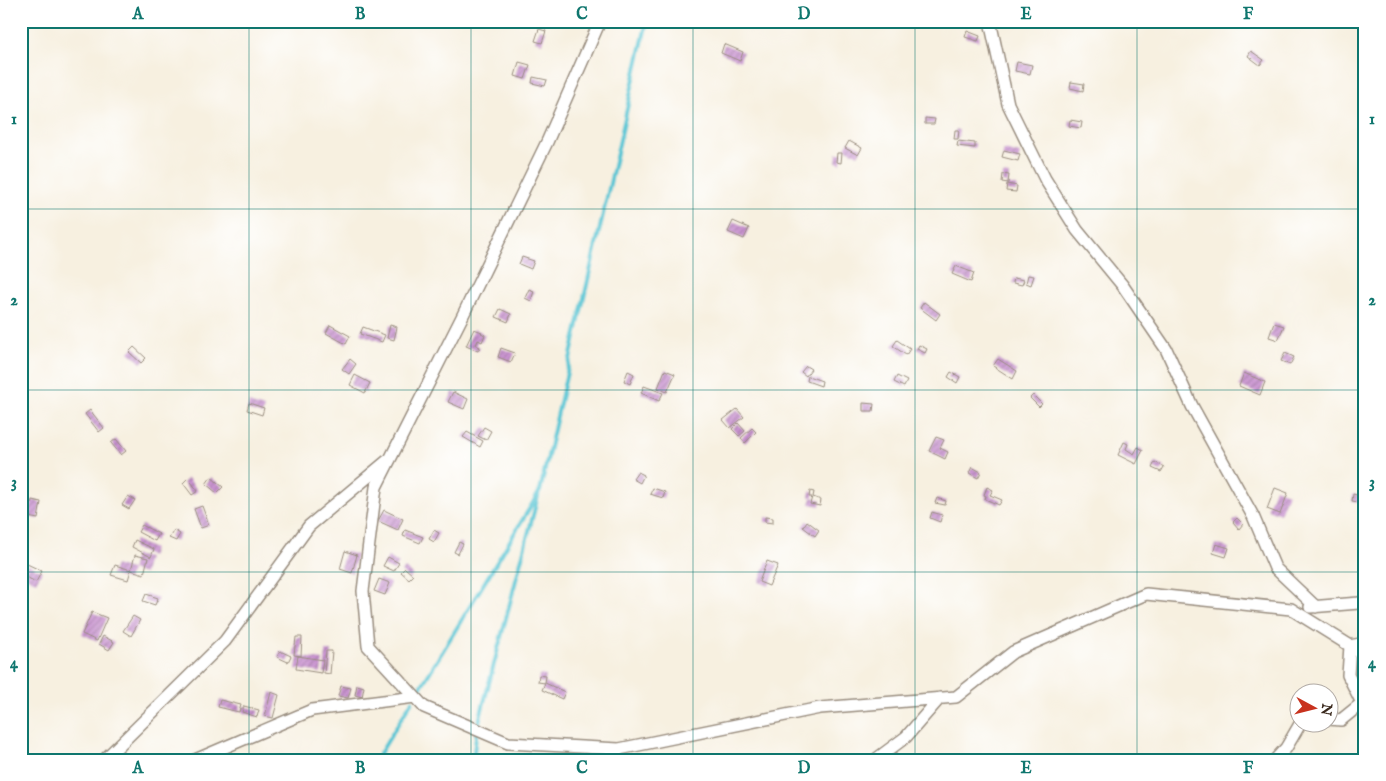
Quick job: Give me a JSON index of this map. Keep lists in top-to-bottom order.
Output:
{
  "north": "right",
  "grid": {
    "columns": [
      "A",
      "B",
      "C",
      "D",
      "E",
      "F"
    ],
    "rows": [
      "1",
      "2",
      "3",
      "4"
    ]
  }
}
